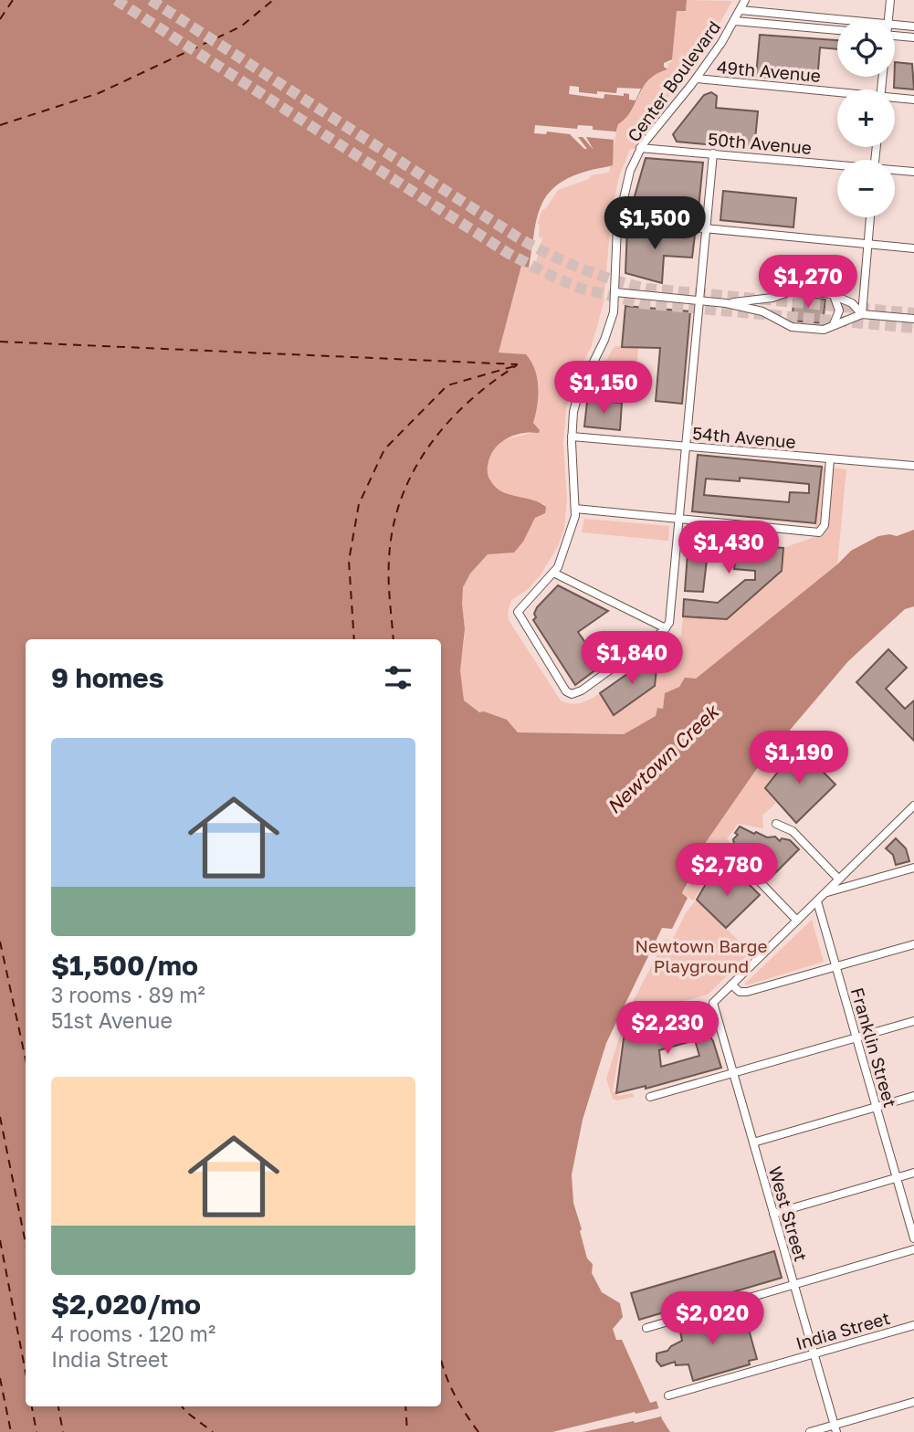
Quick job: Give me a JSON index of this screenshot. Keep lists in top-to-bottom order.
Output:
{
  "streets": {
    "street": [
      "49th Avenue",
      "Center Boulevard",
      "50th Avenue",
      "54th Avenue",
      "Franklin Street",
      "West Street",
      "India Street"
    ]
  },
  "crossings": [
    ["49th Avenue", "Center Boulevard"],
    ["Center Boulevard", "50th Avenue"],
    ["Center Boulevard", "54th Avenue"],
    ["West Street", "India Street"]
  ],
  "water": ["Newtown Creek"],
  "parks": ["Newtown Barge Playground"],
  "page": {
    "map_buttons": ["+", "−"],
    "price": [
      "$1,500",
      "$1,270",
      "$1,150",
      "$1,430",
      "$1,840",
      "$1,190",
      "$2,780",
      "$2,230",
      "$2,020"
    ],
    "heading": "9 homes",
    "list": [
      {
        "name": "$1,500/mo",
        "note": "3 rooms · 89 m² · 51st Avenue"
      },
      {
        "name": "$2,020/mo",
        "note": "4 rooms · 120 m² · India Street"
      }
    ]
  }
}
